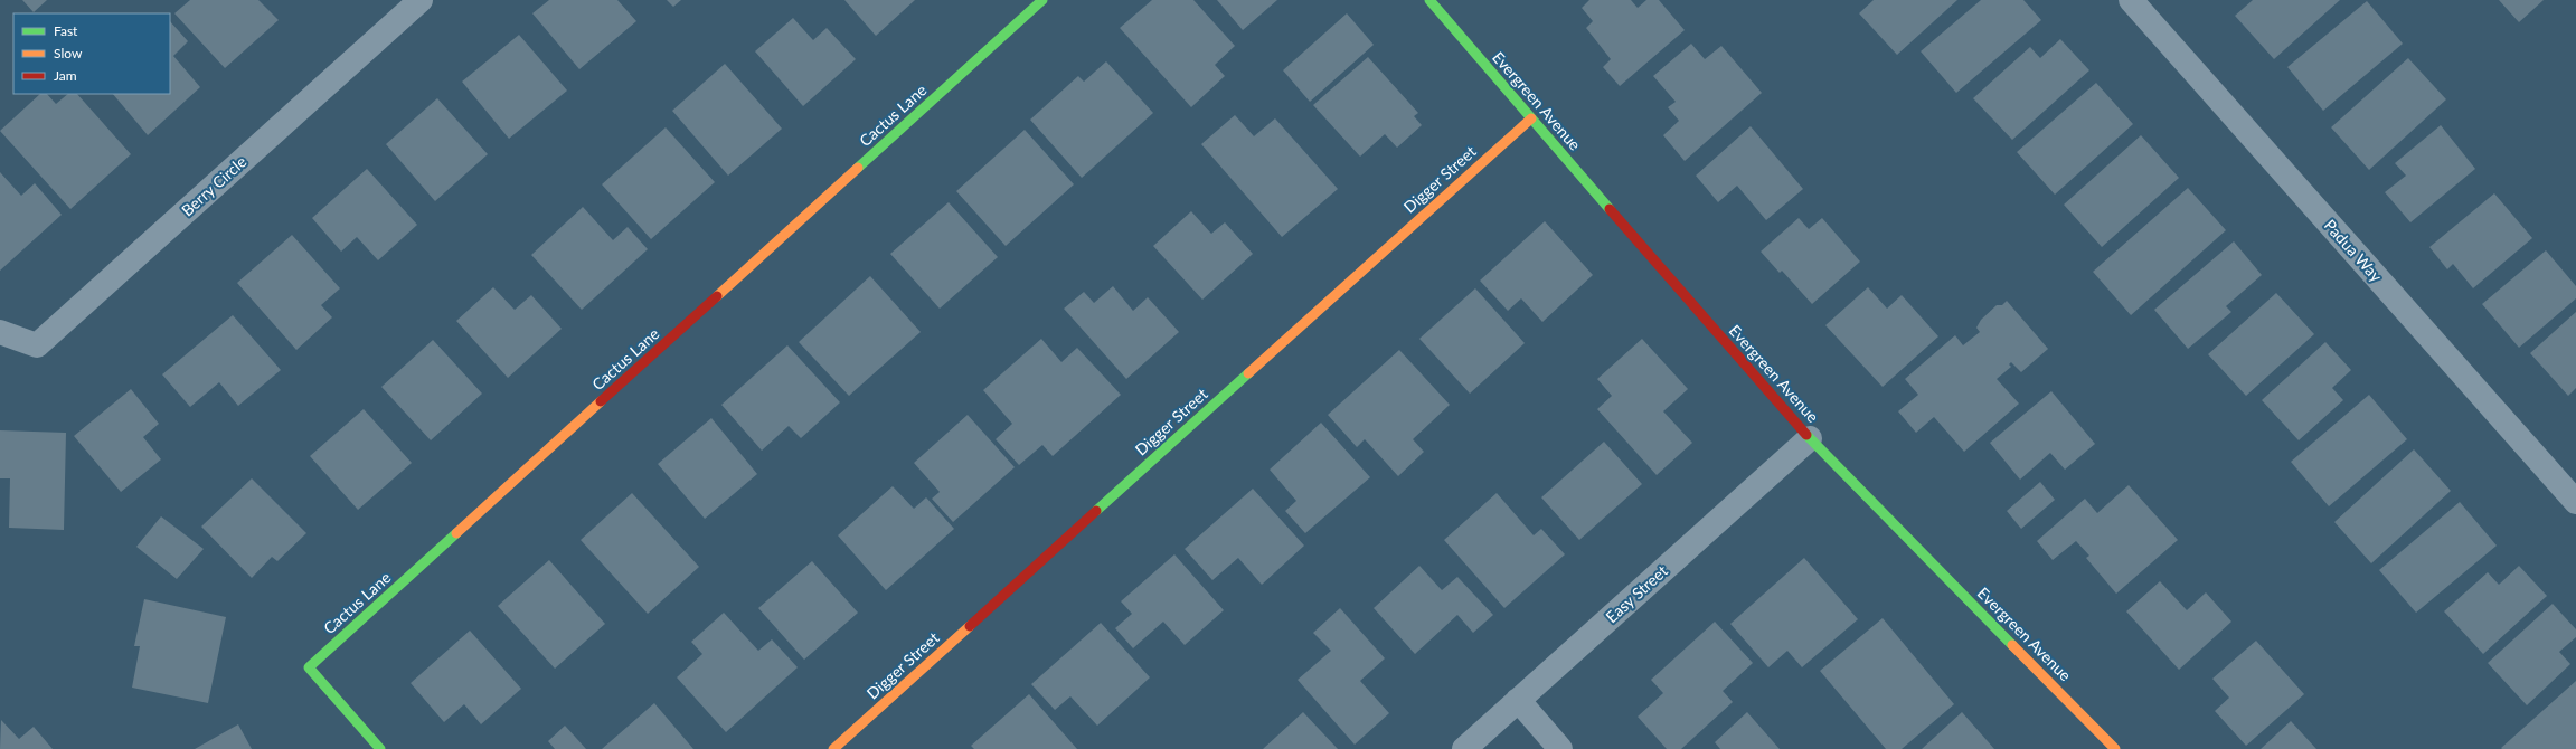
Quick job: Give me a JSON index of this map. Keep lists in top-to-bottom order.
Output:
{
  "streets": {
    "street": [
      "Evergreen Avenue",
      "Cactus Lane",
      "Digger Street",
      "Berry Circle",
      "Padua Way",
      "Easy Street"
    ]
  },
  "crossings": [
    ["Evergreen Avenue", "Digger Street"],
    ["Evergreen Avenue", "Easy Street"]
  ],
  "legend": ["Fast", "Slow", "Jam"]
}
